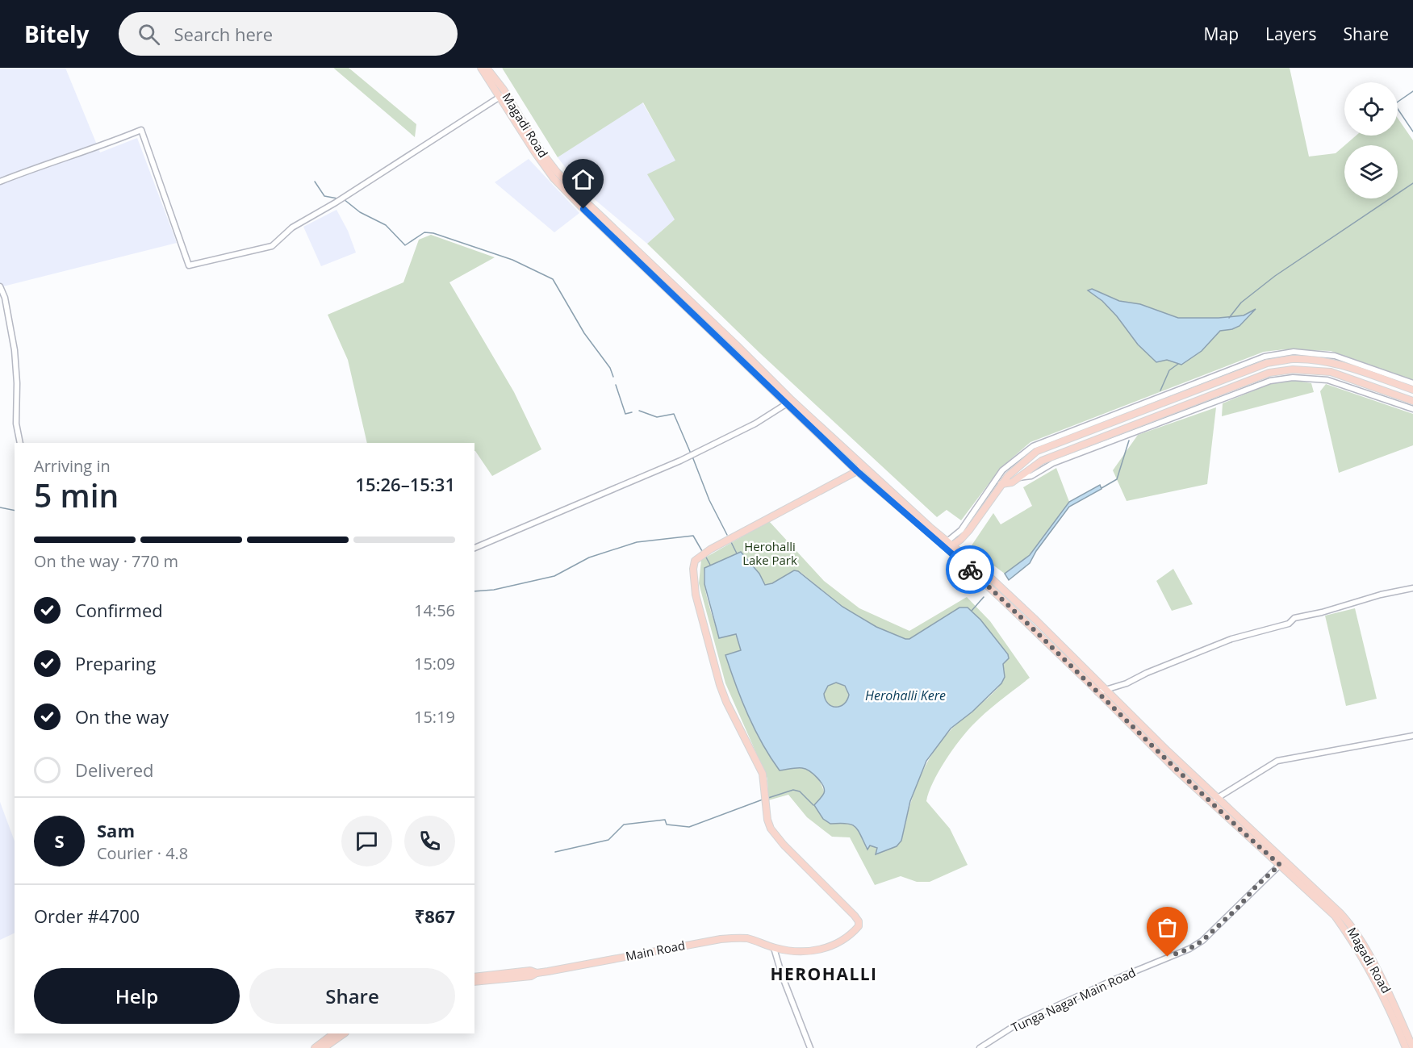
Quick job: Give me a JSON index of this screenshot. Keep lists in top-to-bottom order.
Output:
{
  "streets": {
    "main road": ["Magadi Road", "Main Road"],
    "street": ["Tunga Nagar Main Road"]
  },
  "crossings": [
    ["Magadi Road", "Main Road"],
    ["Magadi Road", "Tunga Nagar Main Road"]
  ],
  "districts": ["HEROHALLI"],
  "water": ["Herohalli Kere"],
  "parks": ["Herohalli Lake Park"],
  "page": {
    "header": "Bitely",
    "search": "Search here",
    "nav": ["Map", "Layers", "Share"],
    "heading": ["5 min", "Arriving in", "15:26–15:31"],
    "panel": [
      "Sam",
      "Courier · 4.8",
      "Order #4700",
      "₹867"
    ],
    "bar": "On the way · 770 m",
    "list": [
      ["Confirmed", "14:56"],
      ["Preparing", "15:09"],
      ["On the way", "15:19"],
      "Delivered"
    ],
    "round": "S",
    "buttons": ["Help", "Share"]
  }
}
